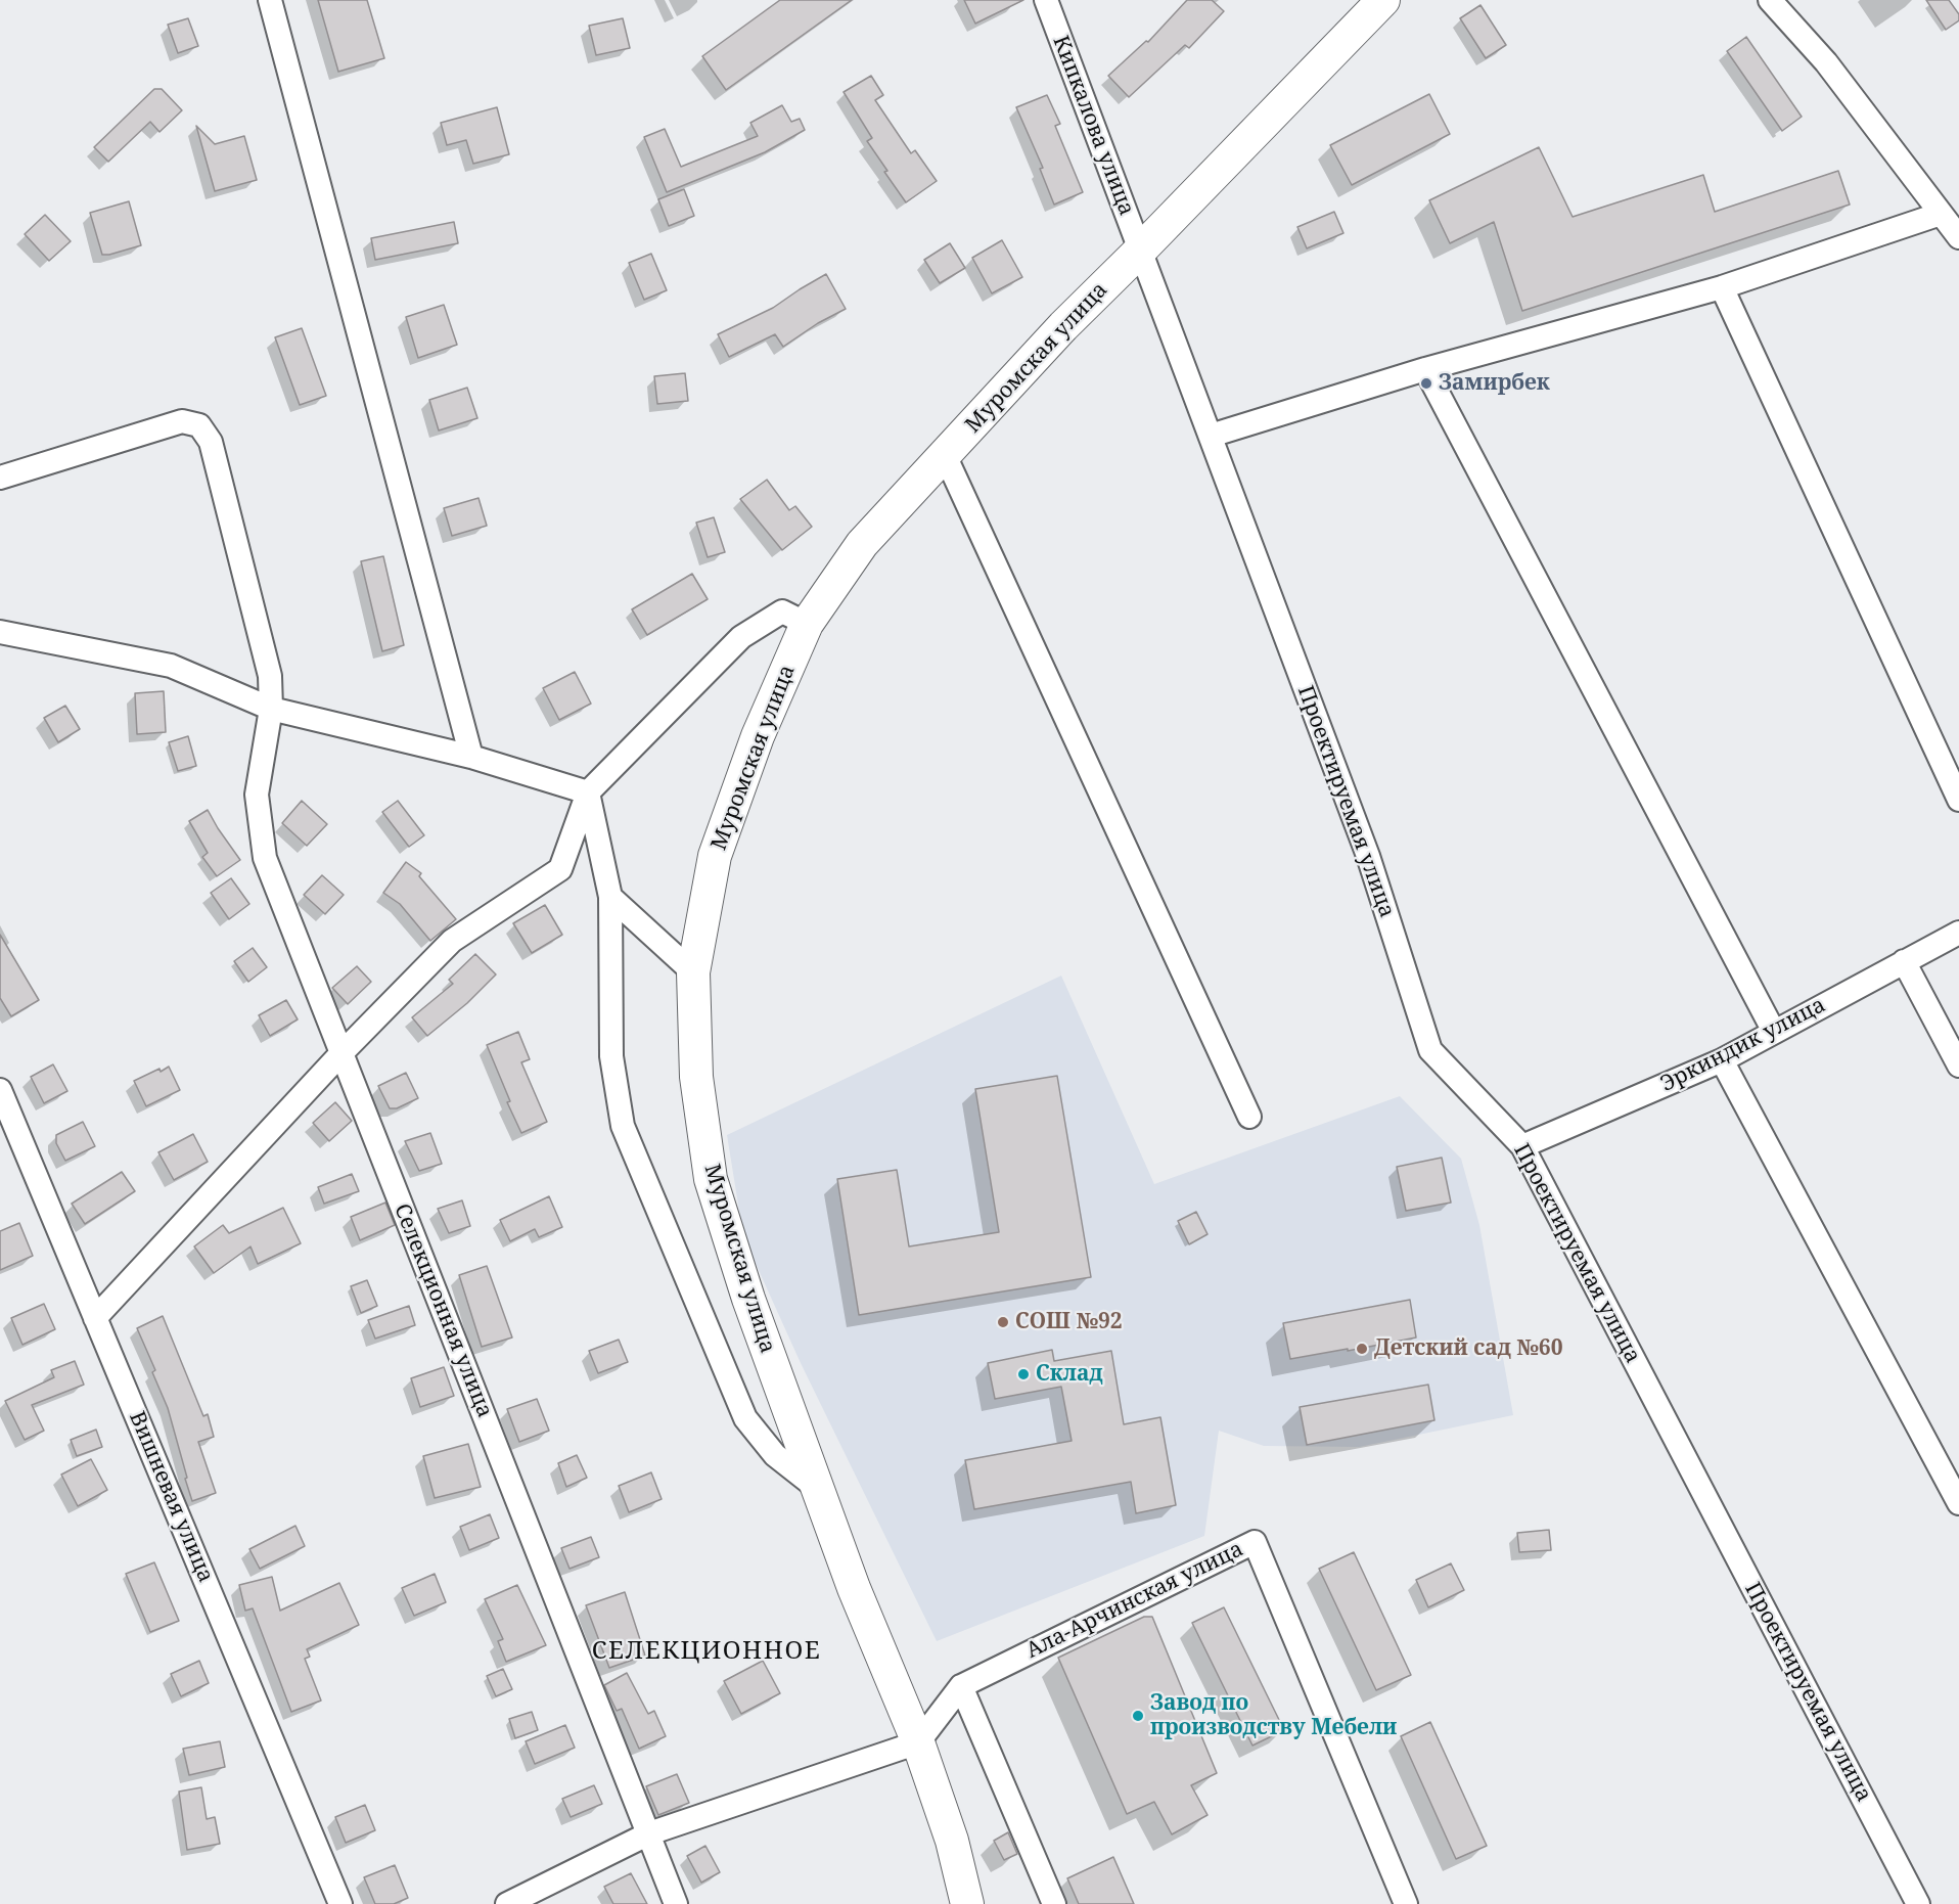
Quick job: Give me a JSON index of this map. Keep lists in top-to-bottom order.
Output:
{
  "streets": {
    "street": [
      "Кипкалова улица",
      "Муромская улица",
      "Проектируемая улица",
      "Эркиндик улица",
      "Селекционная улица",
      "Вишневая улица",
      "Ала-Арчинская улица"
    ]
  },
  "crossings": [
    ["Кипкалова улица", "Муромская улица"],
    ["Кипкалова улица", "Проектируемая улица"],
    ["Муромская улица", "Проектируемая улица"],
    ["Муромская улица", "Ала-Арчинская улица"],
    ["Проектируемая улица", "Эркиндик улица"]
  ],
  "districts": ["СЕЛЕКЦИОННОЕ"],
  "places": [
    "Замирбек",
    "СОШ №92",
    "Детский сад №60",
    "Склад",
    "Завод по производству Мебели"
  ]
}
